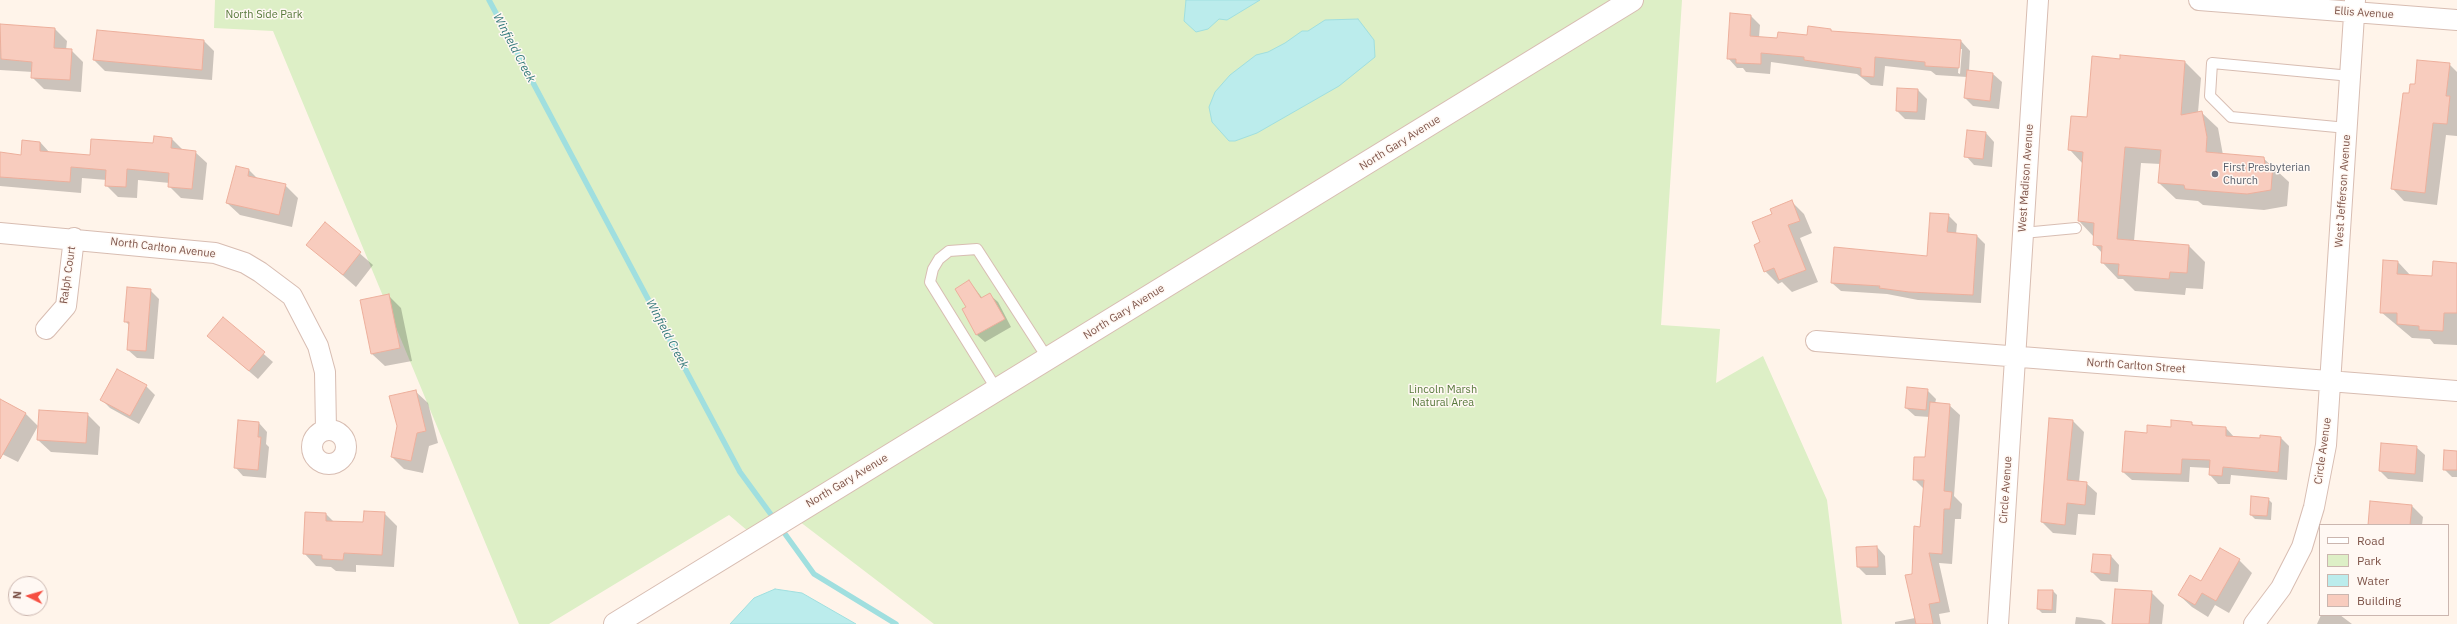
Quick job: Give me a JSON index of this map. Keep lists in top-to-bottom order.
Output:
{
  "streets": {
    "street": [
      "Ellis Avenue",
      "North Gary Avenue",
      "West Madison Avenue",
      "West Jefferson Avenue",
      "North Carlton Avenue",
      "Ralph Court",
      "North Carlton Street",
      "Circle Avenue"
    ]
  },
  "crossings": [
    ["Ellis Avenue", "West Jefferson Avenue"],
    ["West Madison Avenue", "North Carlton Street"],
    ["West Madison Avenue", "Circle Avenue"],
    ["West Jefferson Avenue", "North Carlton Street"],
    ["West Jefferson Avenue", "Circle Avenue"],
    ["North Carlton Avenue", "Ralph Court"],
    ["North Carlton Street", "Circle Avenue"]
  ],
  "water": ["Winfield Creek"],
  "parks": ["North Side Park", "Lincoln Marsh Natural Area"],
  "places": ["First Presbyterian Church"],
  "legend": [
    "Road",
    "Park",
    "Water",
    "Building"
  ],
  "north": "left"
}
